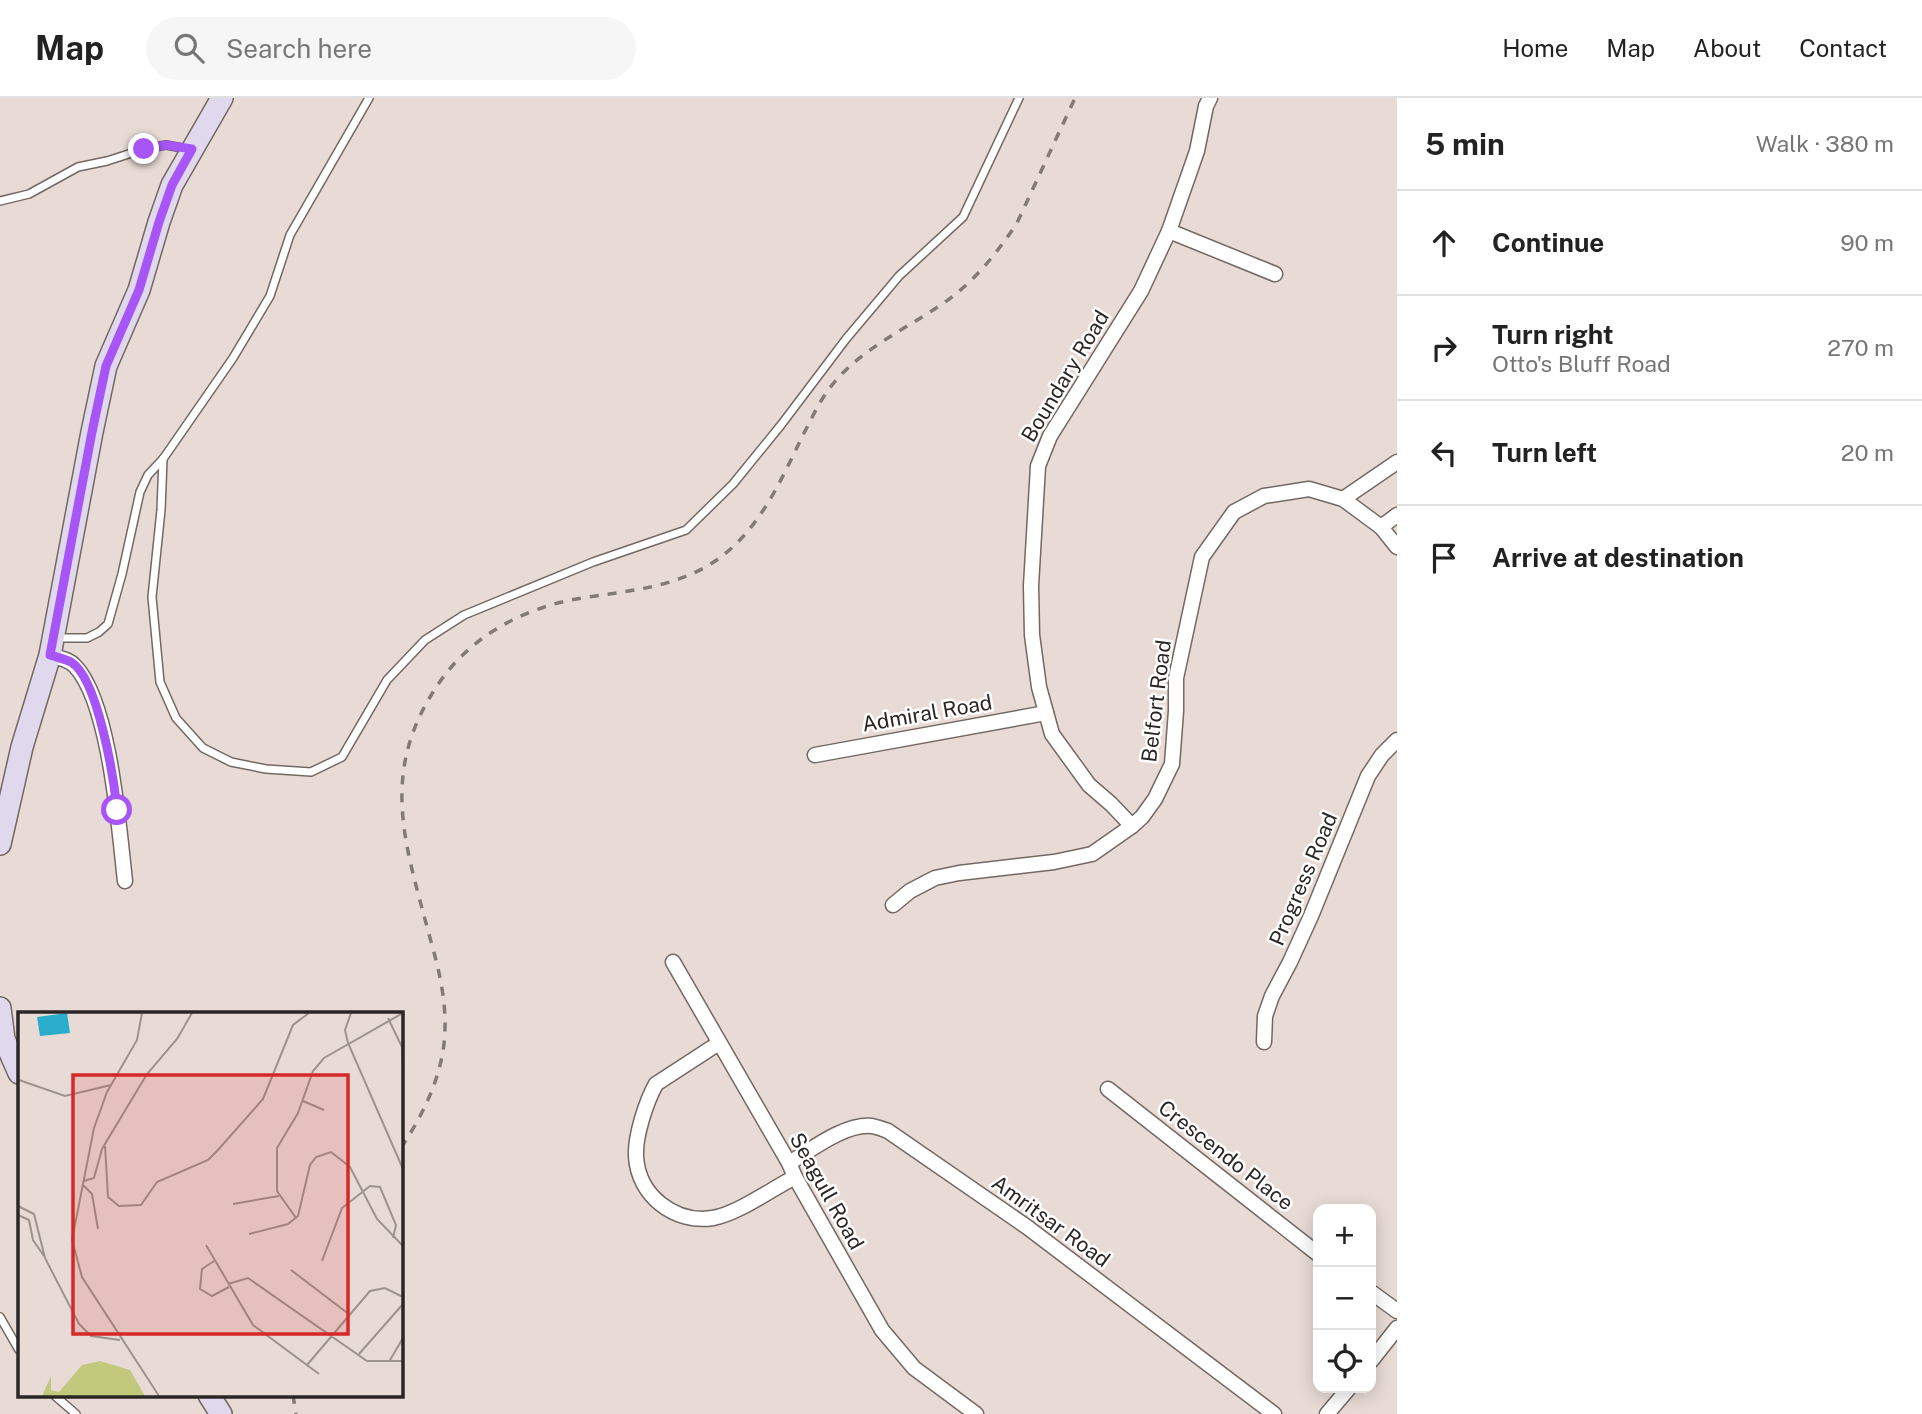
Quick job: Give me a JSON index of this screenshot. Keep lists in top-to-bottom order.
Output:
{
  "streets": {
    "street": [
      "Boundary Road",
      "Belfort Road",
      "Admiral Road",
      "Progress Road",
      "Crescendo Place",
      "Seagull Road",
      "Amritsar Road"
    ]
  },
  "crossings": [
    ["Boundary Road", "Belfort Road"],
    ["Boundary Road", "Admiral Road"],
    ["Seagull Road", "Amritsar Road"]
  ],
  "page": {
    "header": "Map",
    "search": "Search here",
    "nav": [
      "Home",
      "Map",
      "About",
      "Contact"
    ],
    "heading": ["5 min", "Walk · 380 m"],
    "list": [
      ["Continue", "90 m"],
      ["Turn right", "Otto's Bluff Road", "270 m"],
      ["Turn left", "20 m"],
      "Arrive at destination"
    ],
    "map_buttons": ["+", "−"]
  }
}
